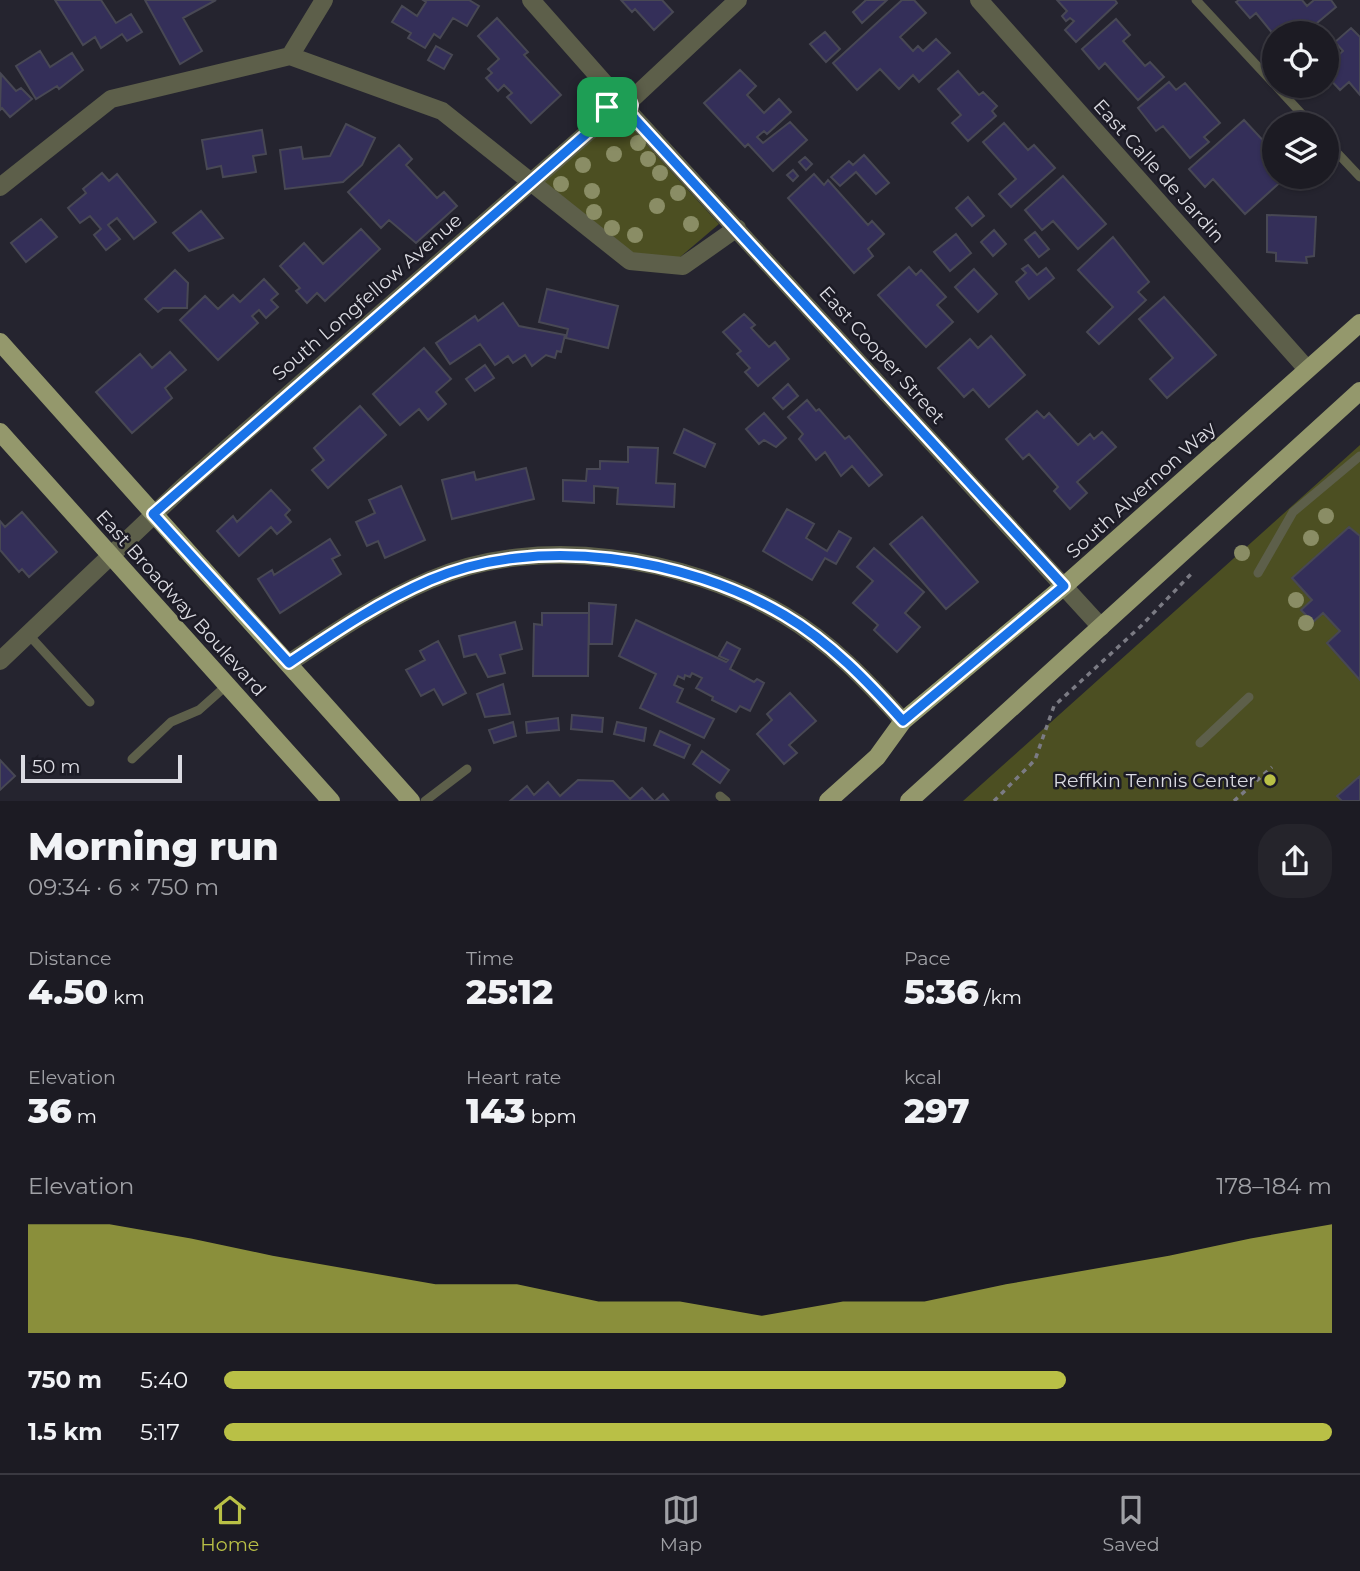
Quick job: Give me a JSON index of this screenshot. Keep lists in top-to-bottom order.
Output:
{
  "streets": {
    "main road": ["South Alvernon Way", "East Broadway Boulevard"],
    "street": ["East Calle de Jardin", "South Longfellow Avenue", "East Cooper Street"]
  },
  "crossings": [
    ["East Calle de Jardin", "South Alvernon Way"],
    ["South Longfellow Avenue", "East Cooper Street"],
    ["South Longfellow Avenue", "East Broadway Boulevard"],
    ["East Cooper Street", "South Alvernon Way"]
  ],
  "places": ["Reffkin Tennis Center"],
  "scale_bar": "50 m",
  "page": {
    "scale": "50 m",
    "heading": ["Morning run", "09:34 · 6 × 750 m"],
    "stats": [
      ["Distance", "4.50 km"],
      ["Time", "25:12"],
      ["Pace", "5:36 /km"],
      ["Elevation", "36 m"],
      ["Heart rate", "143 bpm"],
      ["kcal", "297"]
    ],
    "chart": ["Elevation", "178–184 m"],
    "list": [
      {
        "name": "750 m",
        "note": "5:40"
      },
      {
        "name": "1.5 km",
        "note": "5:17"
      }
    ],
    "tabs": ["Home", "Map", "Saved"]
  }
}
